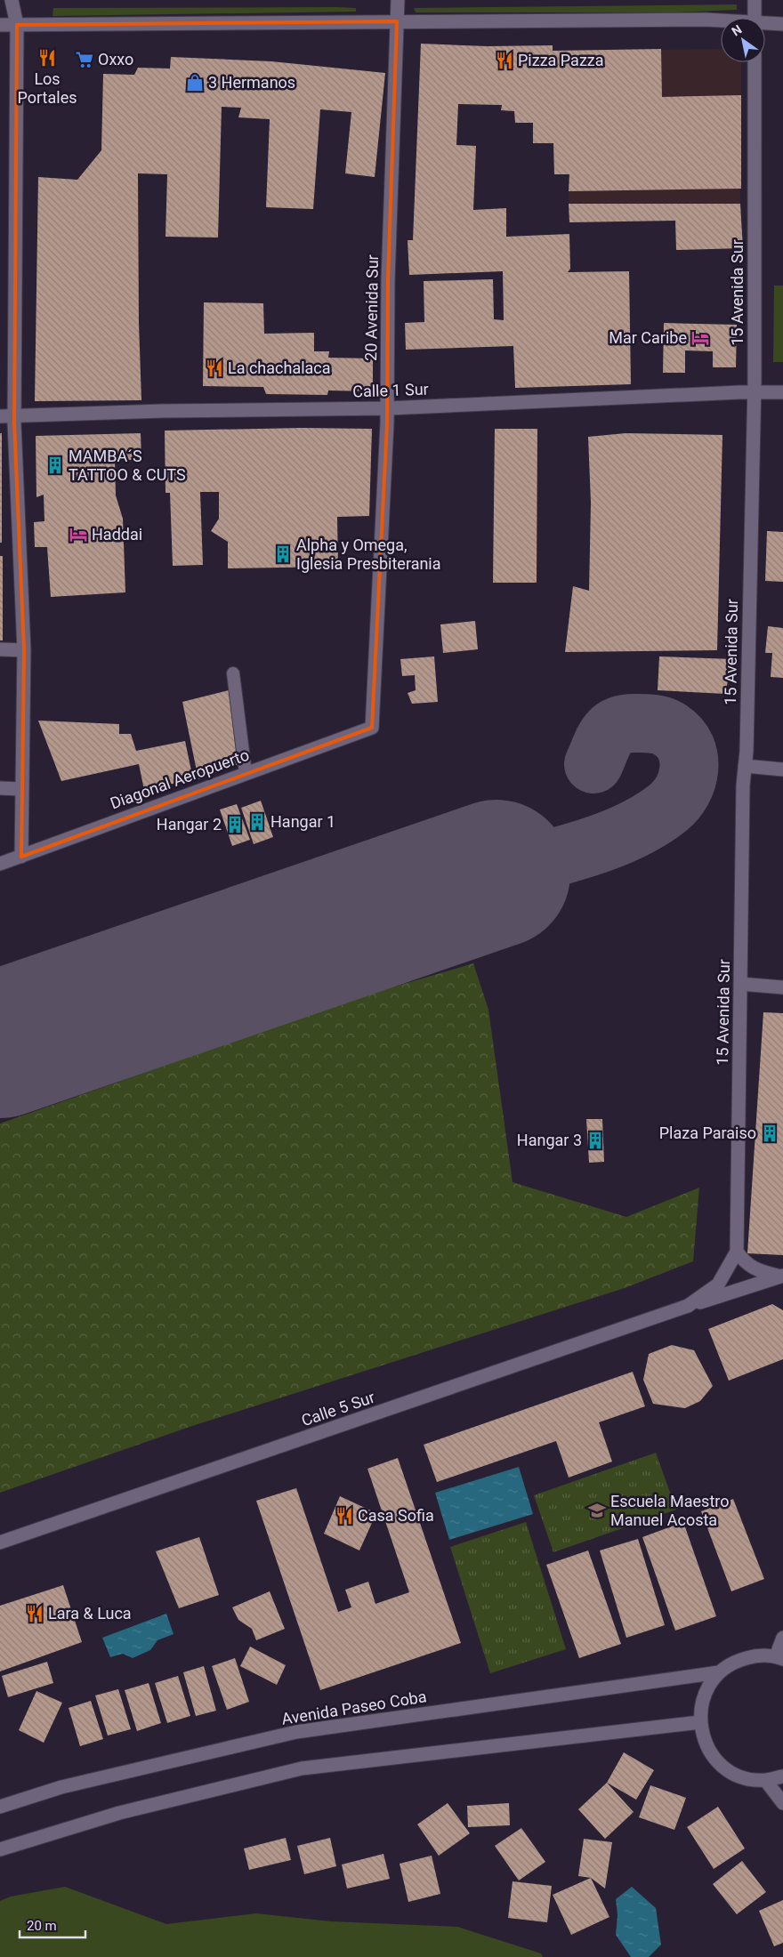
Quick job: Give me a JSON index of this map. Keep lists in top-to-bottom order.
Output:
{
  "streets": {
    "street": [
      "15 Avenida Sur",
      "20 Avenida Sur",
      "Calle 1 Sur",
      "Diagonal Aeropuerto",
      "Calle 5 Sur",
      "Avenida Paseo Coba"
    ]
  },
  "crossings": [
    ["15 Avenida Sur", "Calle 1 Sur"],
    ["15 Avenida Sur", "Calle 5 Sur"],
    ["20 Avenida Sur", "Calle 1 Sur"],
    ["20 Avenida Sur", "Diagonal Aeropuerto"]
  ],
  "places": {
    "restaurant": [
      "Los Portales",
      "Pizza Pazza",
      "La chachalaca",
      "Casa Sofia",
      "Lara & Luca"
    ],
    "supermarket": ["Oxxo"],
    "shop": ["3 Hermanos"],
    "hotel": ["Mar Caribe", "Haddai"],
    "building": [
      "MAMBA´S TATTOO & CUTS",
      "Alpha y Omega, Iglesia Presbiterania",
      "Hangar 1",
      "Hangar 2",
      "Plaza Paraiso",
      "Hangar 3"
    ],
    "school or university": ["Escuela Maestro Manuel Acosta"]
  },
  "scale_bar": "20 m",
  "north": "top left"
}
